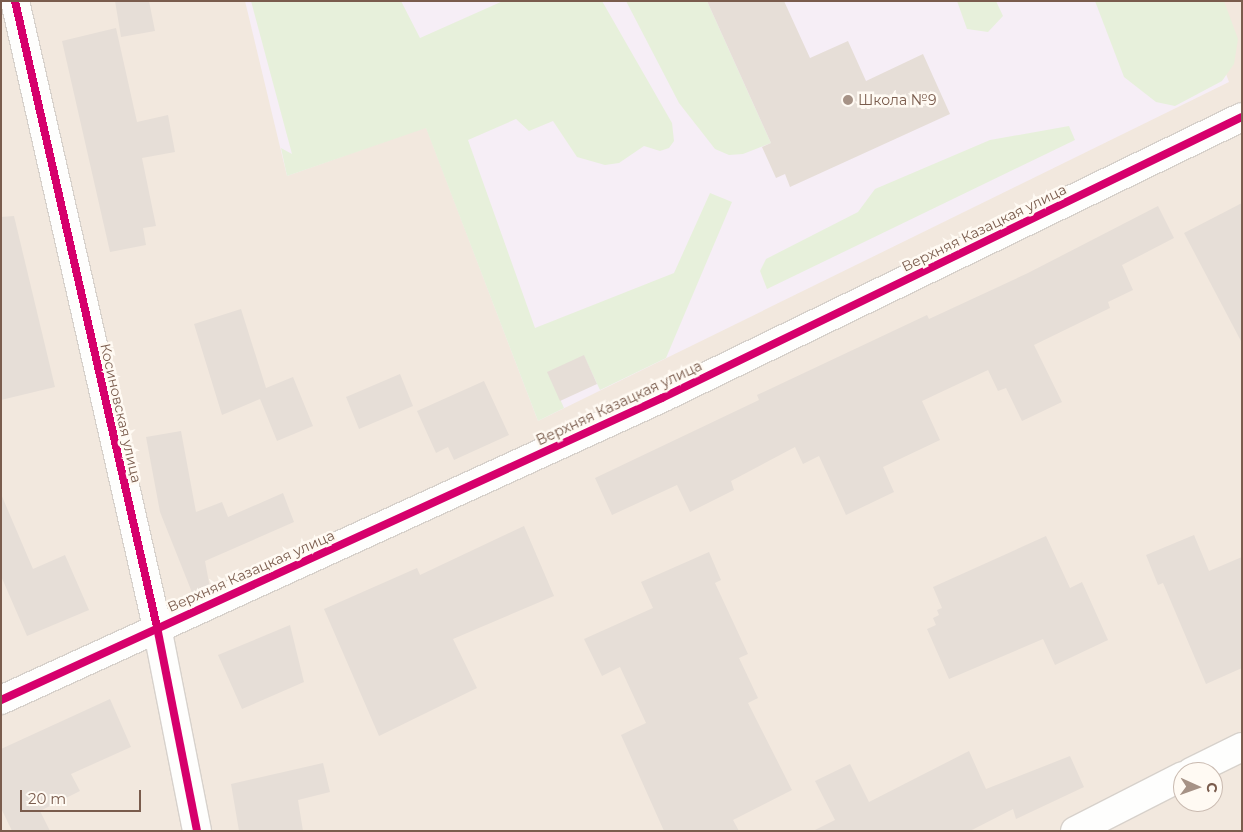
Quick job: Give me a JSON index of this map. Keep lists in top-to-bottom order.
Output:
{
  "streets": {
    "street": ["Верхняя Казацкая улица", "Косиновская улица"]
  },
  "crossings": [
    ["Верхняя Казацкая улица", "Косиновская улица"]
  ],
  "places": ["Школа №9"],
  "scale_bar": "20 m",
  "north": "right"
}
